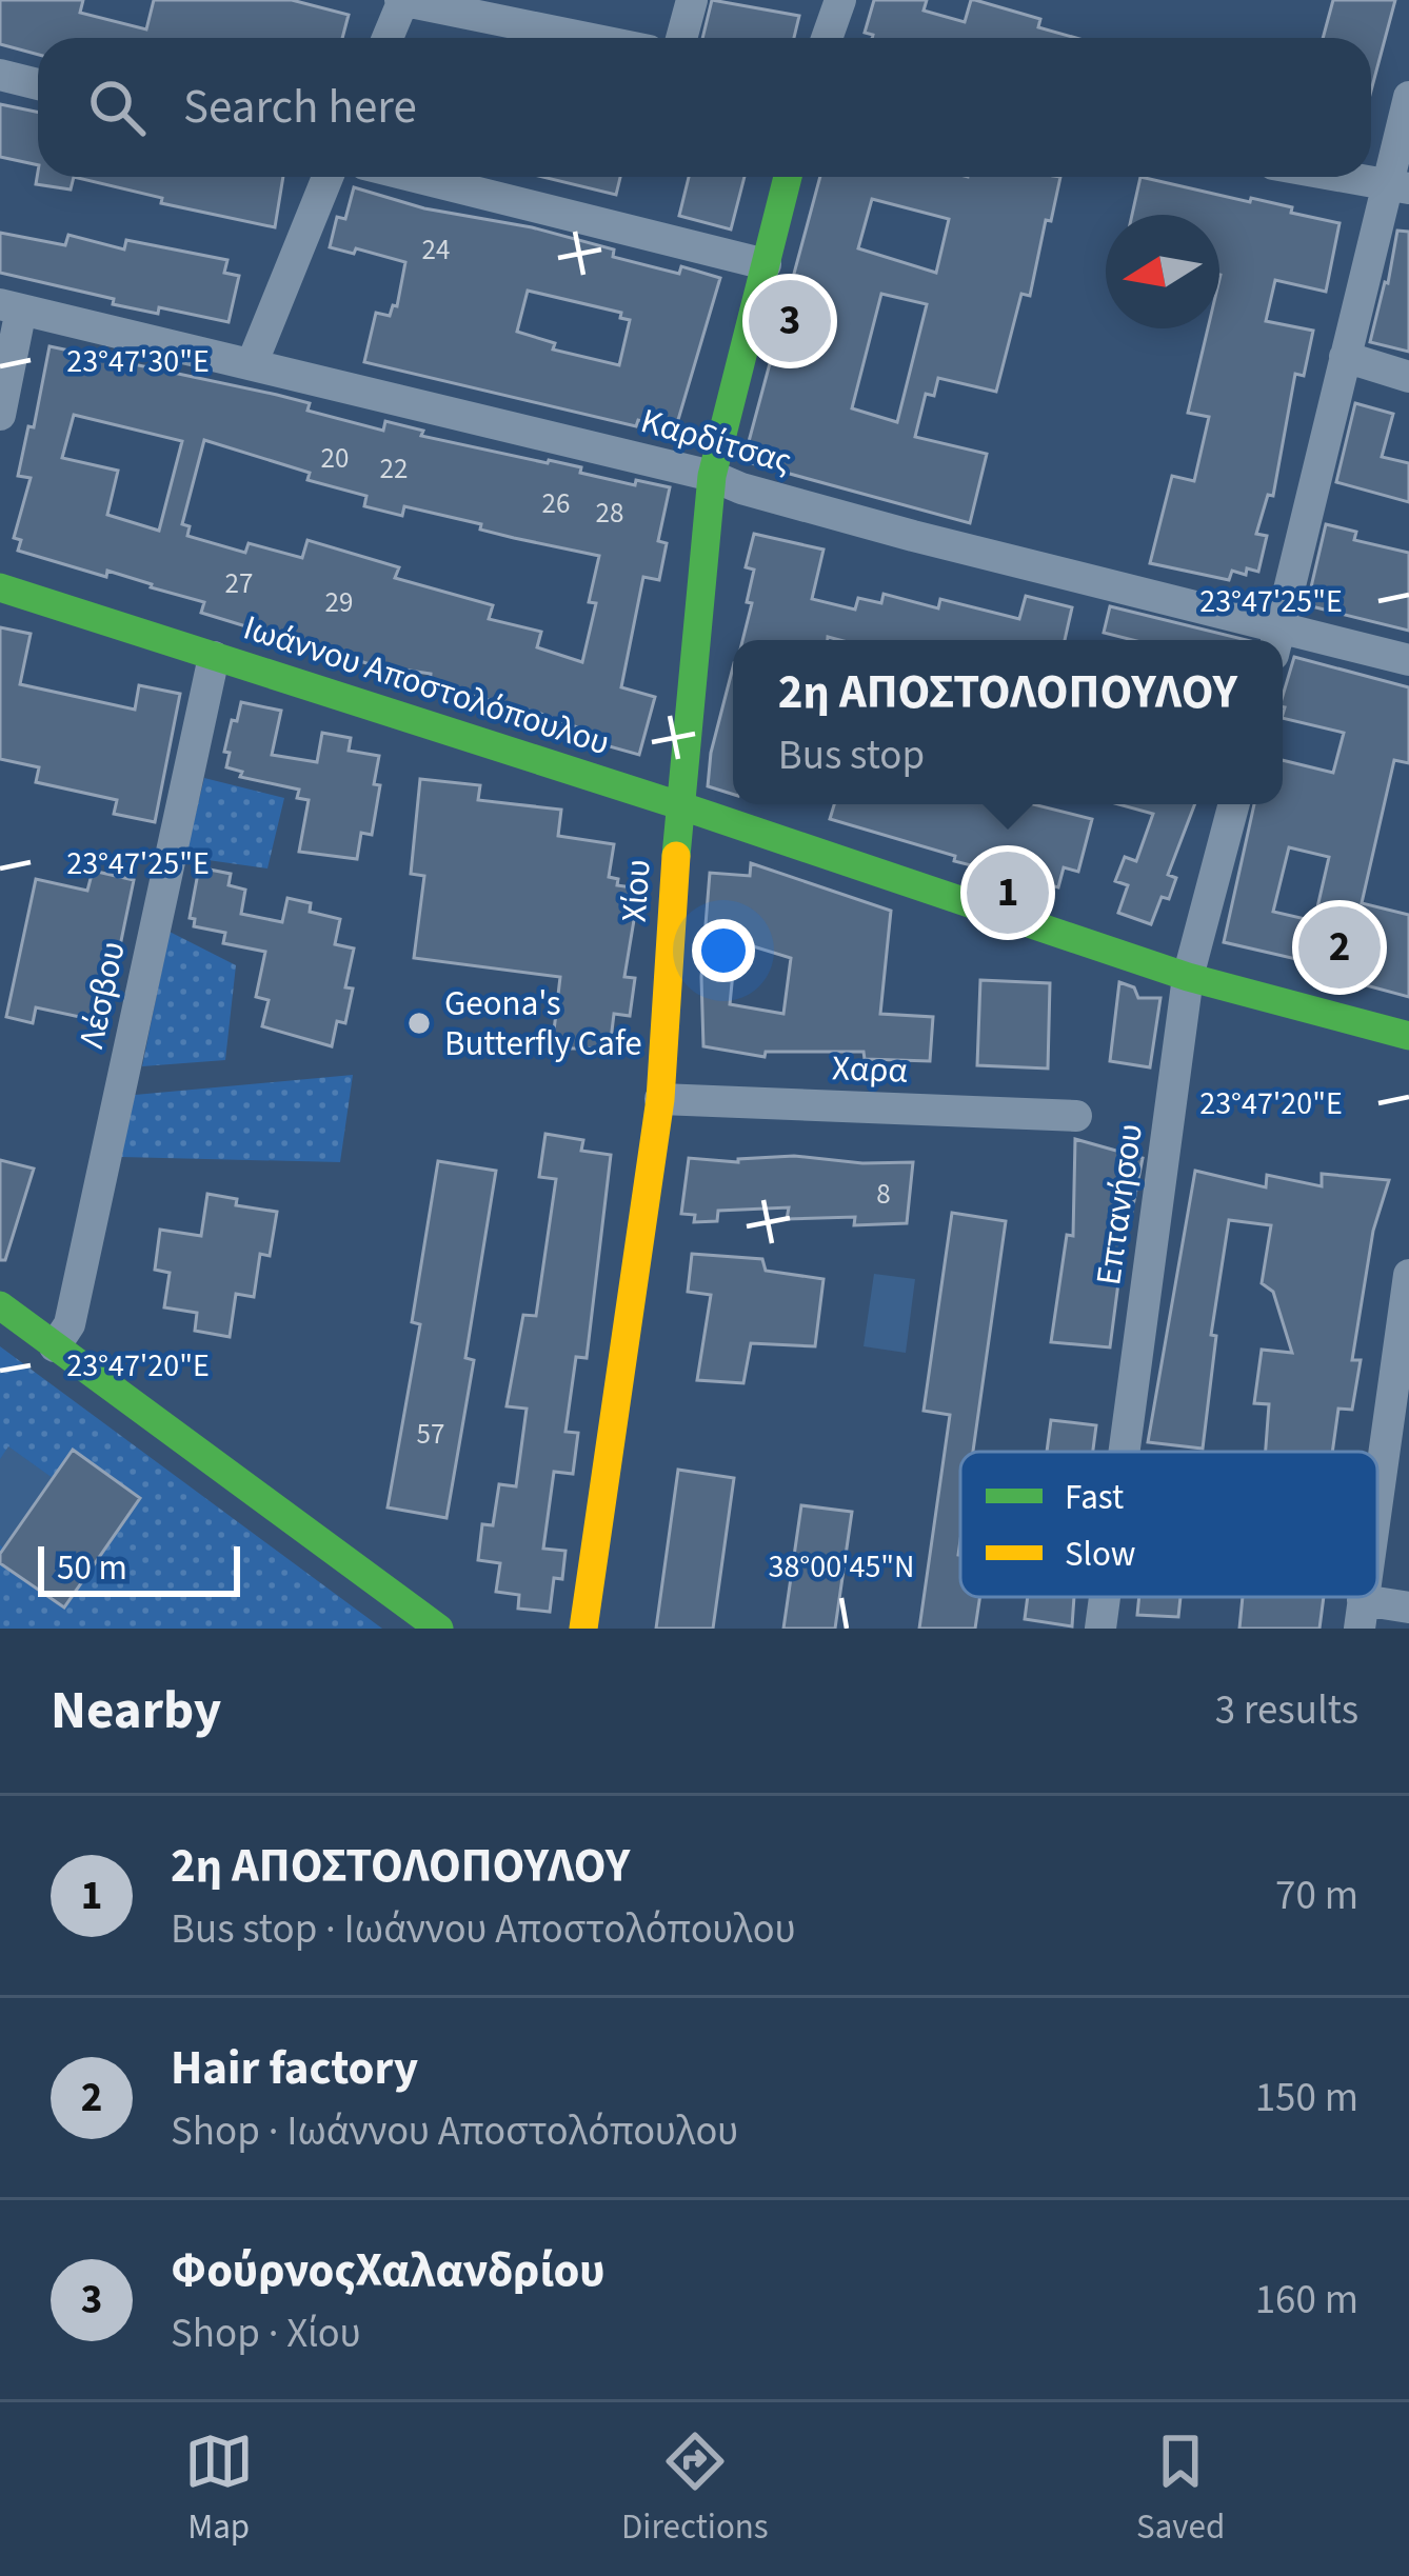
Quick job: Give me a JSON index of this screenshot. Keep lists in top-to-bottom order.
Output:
{
  "streets": {
    "street": [
      "Καρδίτσας",
      "Ιωάννου Αποστολόπουλου",
      "Χίου",
      "Λέσβου",
      "Χαρα",
      "Επτανήσου"
    ]
  },
  "crossings": [
    ["Καρδίτσας", "Χίου"],
    ["Ιωάννου Αποστολόπουλου", "Χίου"],
    ["Ιωάννου Αποστολόπουλου", "Λέσβου"],
    ["Ιωάννου Αποστολόπουλου", "Επτανήσου"],
    ["Χίου", "Χαρα"]
  ],
  "places": ["Geona's Butterfly Cafe"],
  "house_numbers": [
    "24",
    "20",
    "22",
    "26",
    "28",
    "27",
    "29",
    "8",
    "57"
  ],
  "legend": ["Fast", "Slow"],
  "scale_bar": "50 m",
  "north": "left",
  "page": {
    "search": "Search here",
    "pins": ["3", "1", "2"],
    "popup": ["2η ΑΠΟΣΤΟΛΟΠΟΥΛΟΥ", "Bus stop"],
    "scale": "50 m",
    "heading": ["Nearby", "3 results"],
    "list": [
      {
        "mark": "1",
        "name": "2η ΑΠΟΣΤΟΛΟΠΟΥΛΟΥ",
        "note": "Bus stop · Ιωάννου Αποστολόπουλου",
        "value": "70 m"
      },
      {
        "mark": "2",
        "name": "Hair factory",
        "note": "Shop · Ιωάννου Αποστολόπουλου",
        "value": "150 m"
      },
      {
        "mark": "3",
        "name": "ΦούρνοςΧαλανδρίου",
        "note": "Shop · Χίου",
        "value": "160 m"
      }
    ],
    "nav": ["Map", "Directions", "Saved"]
  },
  "coordinates": [
    "23°47'30\"E",
    "23°47'25\"E",
    "23°47'20\"E",
    "38°00'45\"N"
  ]
}
